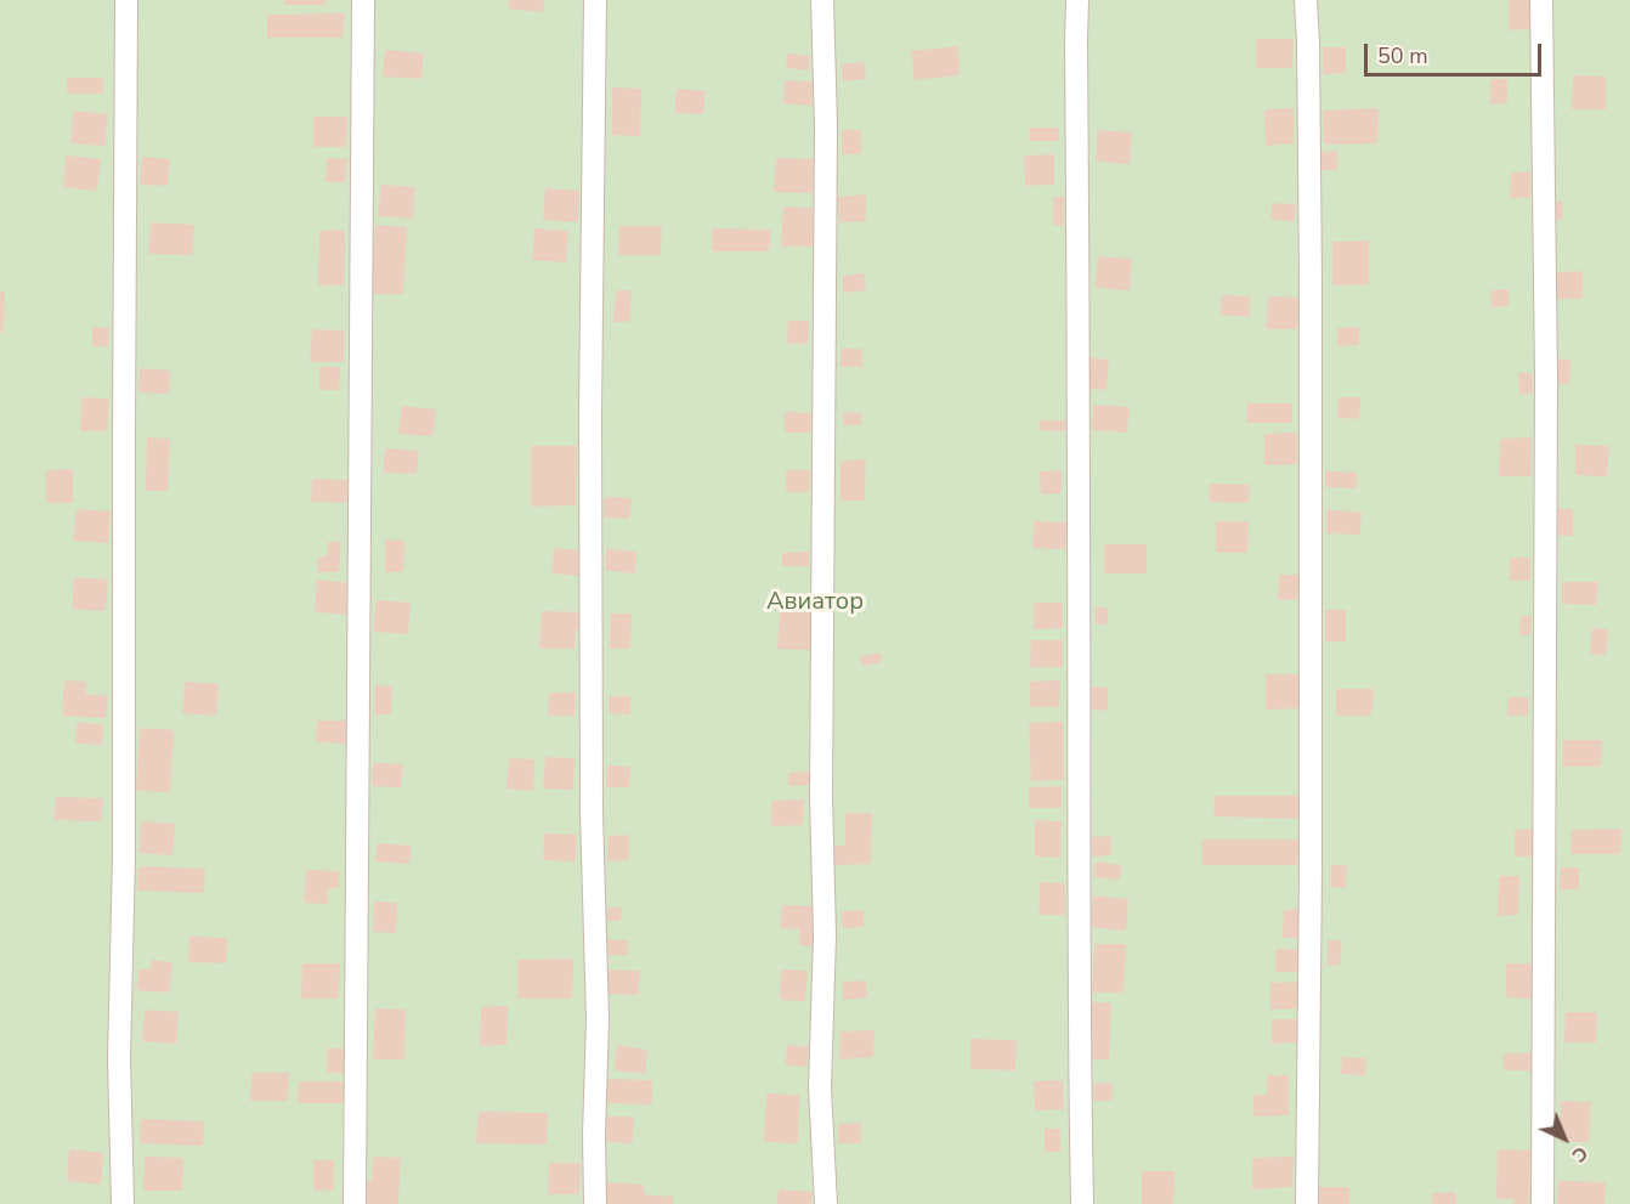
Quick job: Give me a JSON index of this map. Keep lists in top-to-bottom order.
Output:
{
  "parks": ["Авиатор"],
  "scale_bar": "50 m",
  "north": "bottom right"
}
